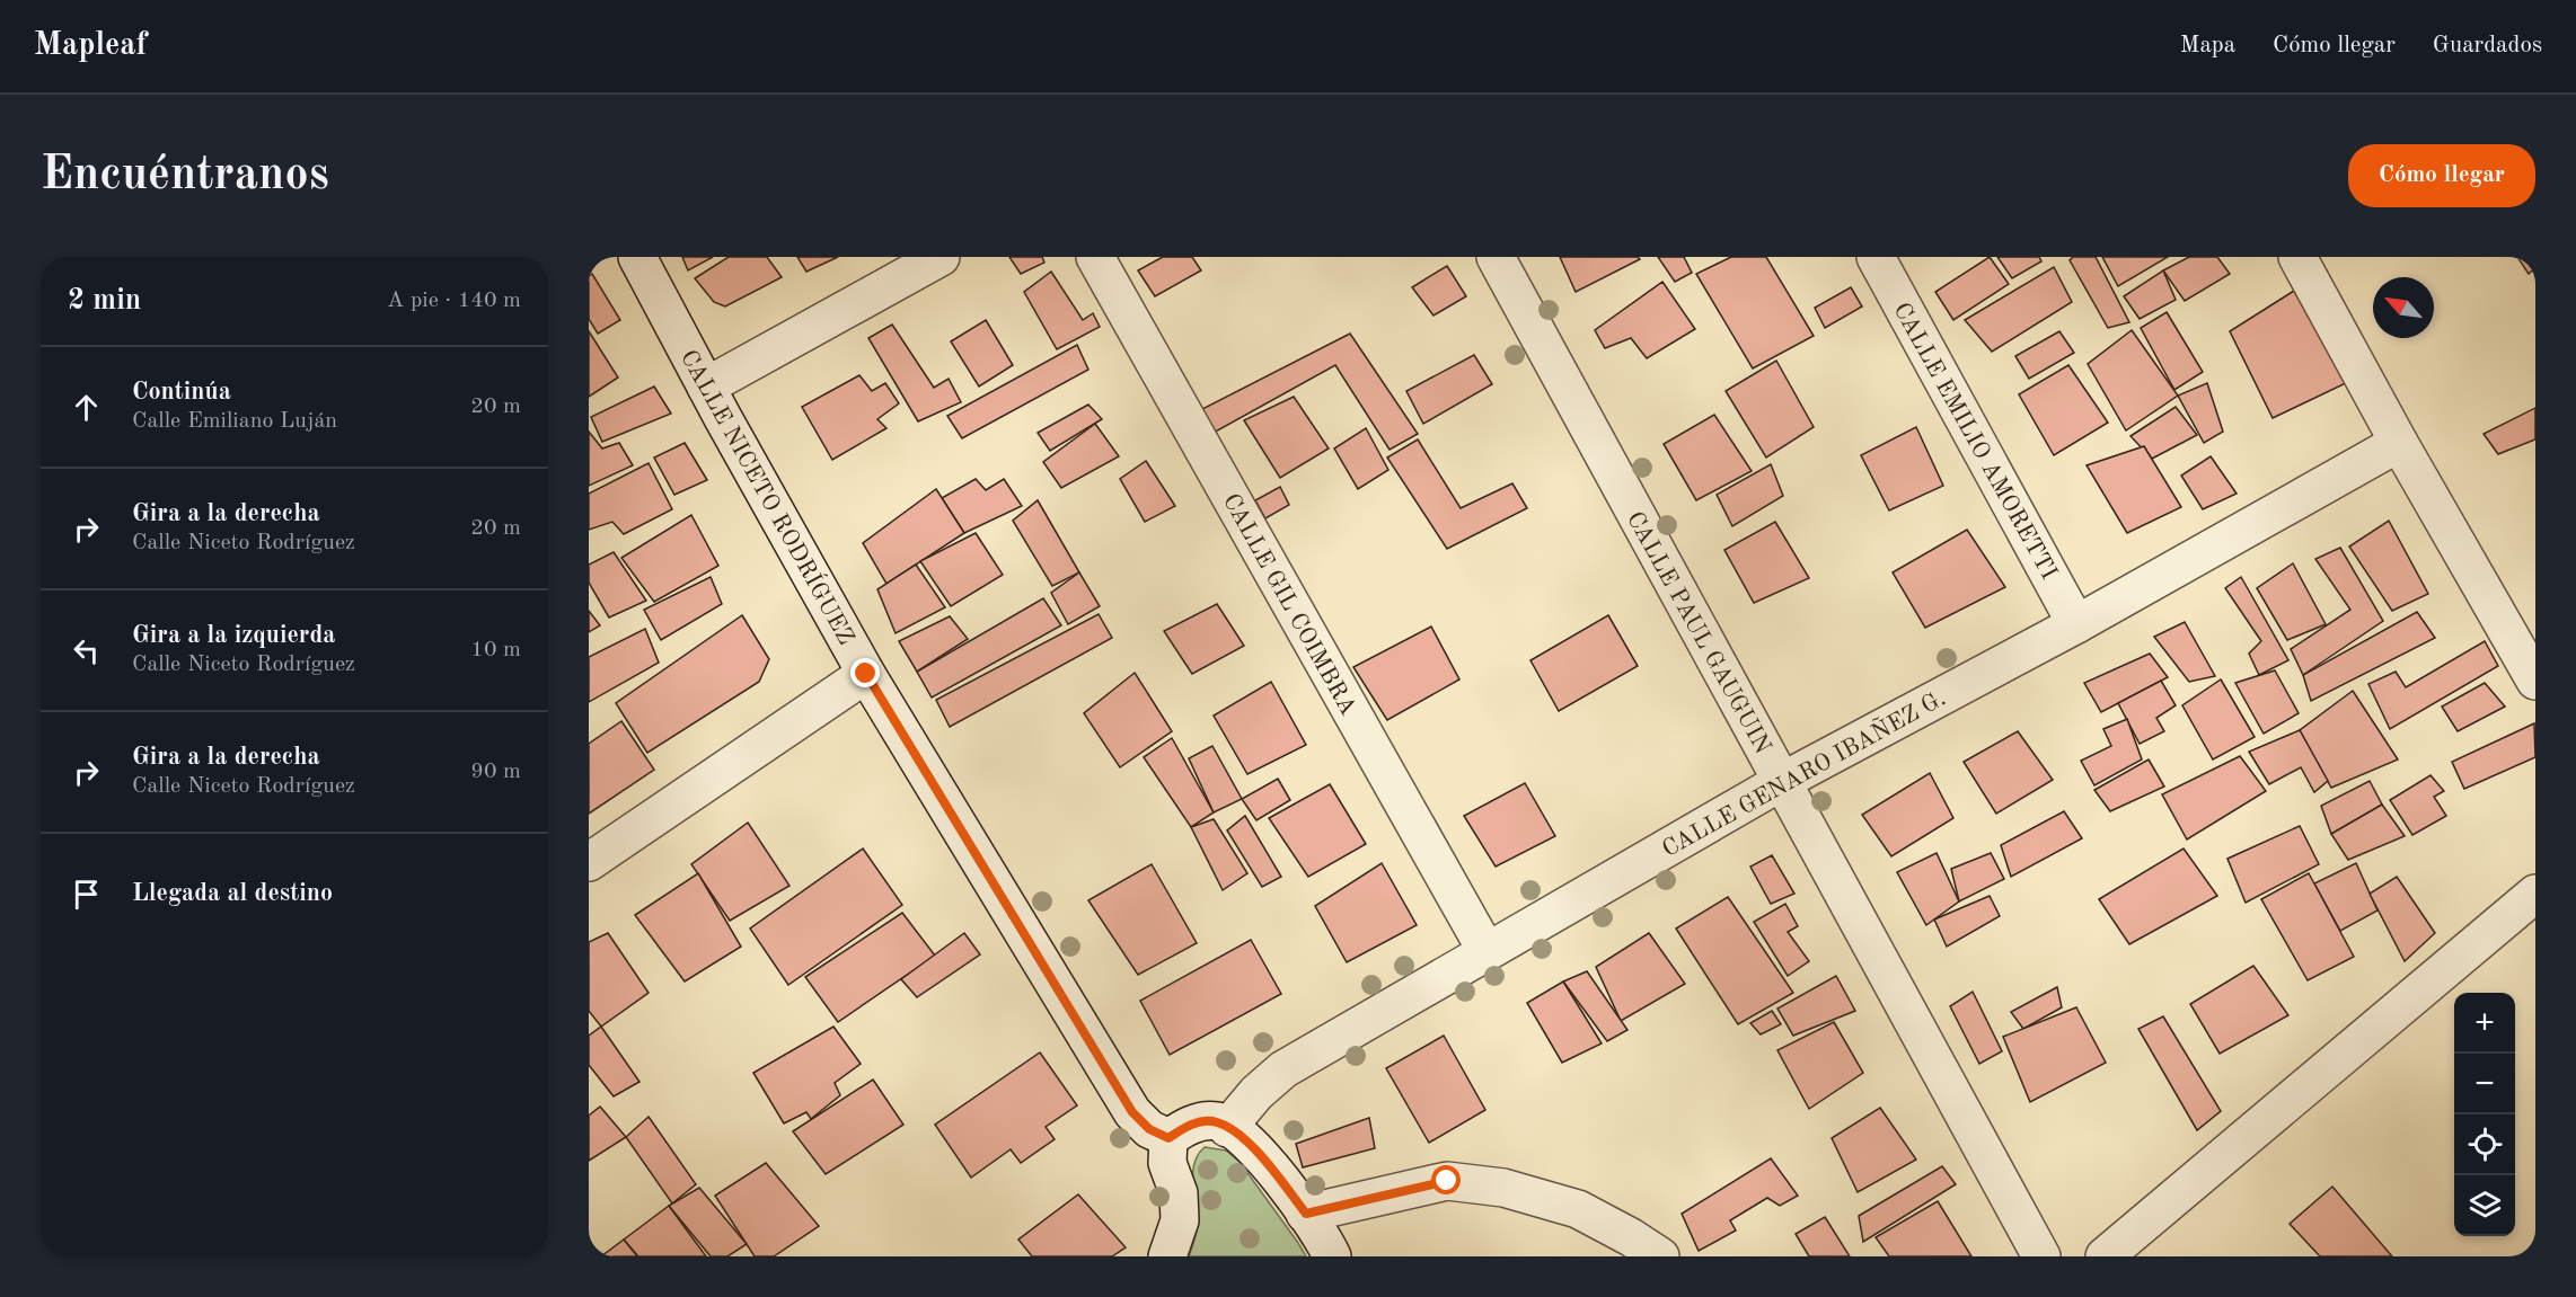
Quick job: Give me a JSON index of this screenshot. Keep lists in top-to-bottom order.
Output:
{
  "streets": {
    "street": [
      "CALLE EMILIO AMORETTI",
      "CALLE NICETO RODRÍGUEZ",
      "CALLE GIL COIMBRA",
      "CALLE PAUL GAUGUIN",
      "CALLE GENARO IBAÑEZ G."
    ]
  },
  "crossings": [
    ["CALLE EMILIO AMORETTI", "CALLE GENARO IBAÑEZ G."],
    ["CALLE GIL COIMBRA", "CALLE GENARO IBAÑEZ G."],
    ["CALLE PAUL GAUGUIN", "CALLE GENARO IBAÑEZ G."]
  ],
  "north": "top left",
  "page": {
    "header": "Mapleaf",
    "nav": ["Mapa", "Cómo llegar", "Guardados"],
    "buttons": "Cómo llegar",
    "title": "Encuéntranos",
    "heading": ["2 min", "A pie · 140 m"],
    "list": [
      ["Continúa", "Calle Emiliano Luján", "20 m"],
      ["Gira a la derecha", "Calle Niceto Rodríguez", "20 m"],
      ["Gira a la izquierda", "Calle Niceto Rodríguez", "10 m"],
      ["Gira a la derecha", "Calle Niceto Rodríguez", "90 m"],
      "Llegada al destino"
    ],
    "map_buttons": ["+", "−"]
  }
}
